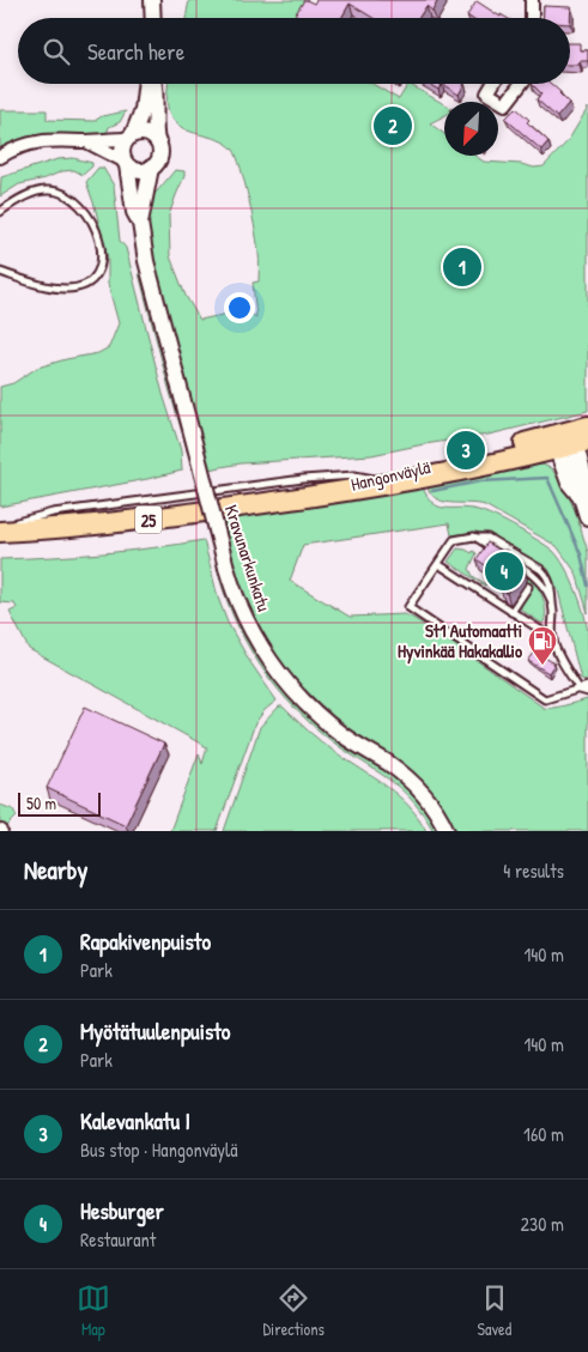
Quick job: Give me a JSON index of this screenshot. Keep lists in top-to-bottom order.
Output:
{
  "streets": {
    "highway": ["Hangonväylä", "25"],
    "street": ["Kravunarkunkatu"]
  },
  "places": {
    "fuel station": ["St1 Automaatti Hyvinkää Hakakallio"]
  },
  "scale_bar": "50 m",
  "north": "bottom left",
  "page": {
    "search": "Search here",
    "pins": [
      "2",
      "1",
      "3",
      "4"
    ],
    "scale": "50 m",
    "heading": ["Nearby", "4 results"],
    "list": [
      {
        "mark": "1",
        "name": "Rapakivenpuisto",
        "note": "Park",
        "value": "140 m"
      },
      {
        "mark": "2",
        "name": "Myötätuulenpuisto",
        "note": "Park",
        "value": "140 m"
      },
      {
        "mark": "3",
        "name": "Kalevankatu I",
        "note": "Bus stop · Hangonväylä",
        "value": "160 m"
      },
      {
        "mark": "4",
        "name": "Hesburger",
        "note": "Restaurant",
        "value": "230 m"
      }
    ],
    "nav": ["Map", "Directions", "Saved"]
  }
}
